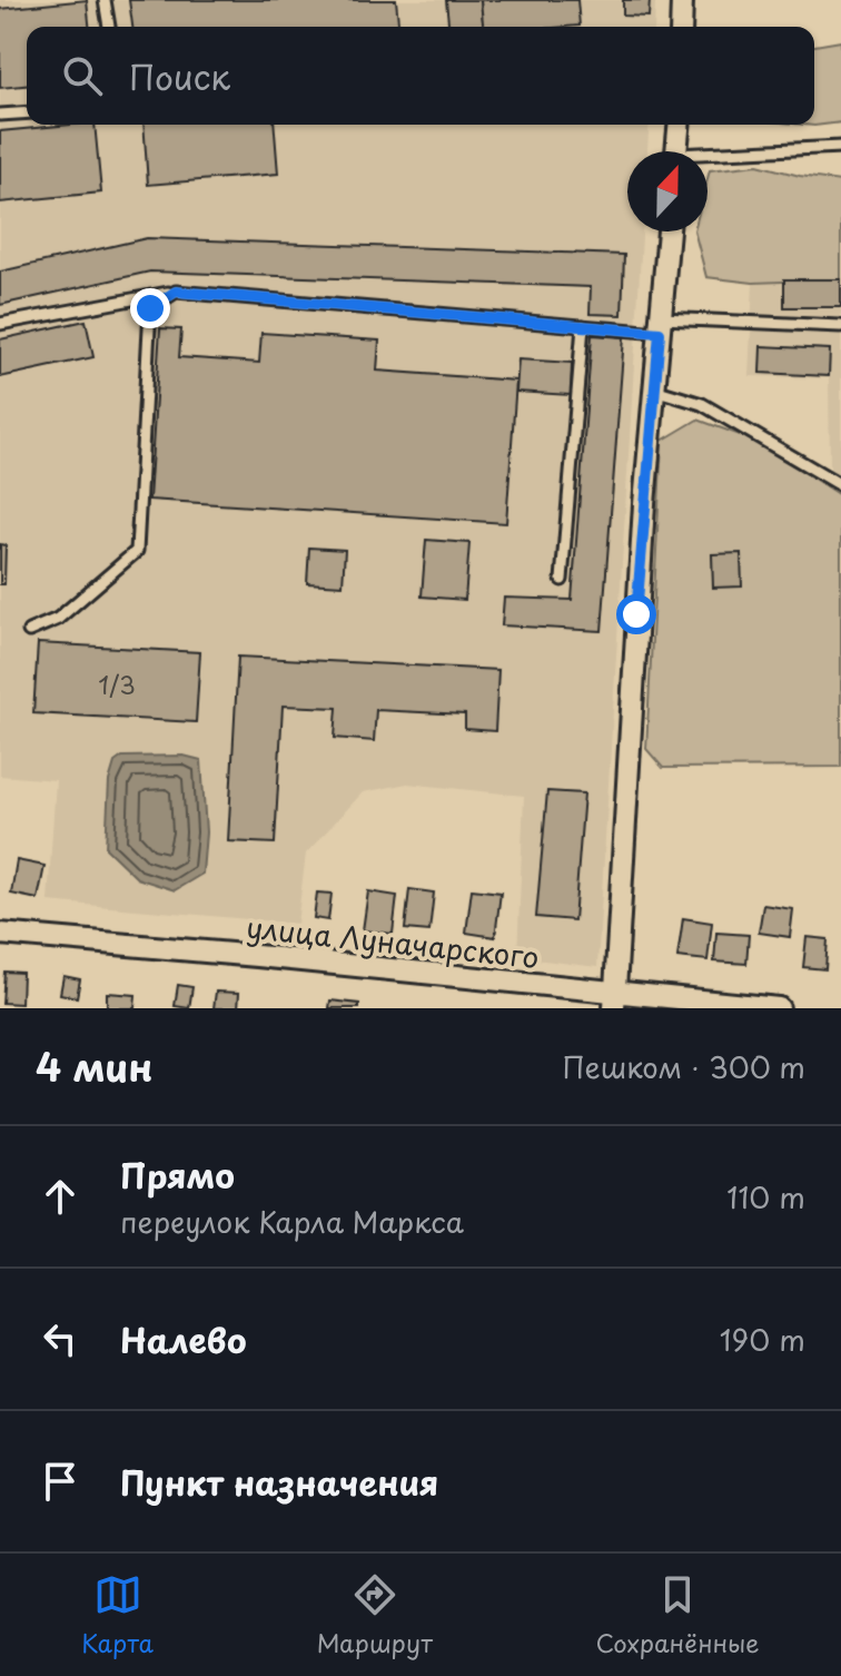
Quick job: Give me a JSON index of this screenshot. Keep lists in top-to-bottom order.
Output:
{
  "streets": {
    "street": ["улица Луначарского"]
  },
  "house_numbers": ["1/3"],
  "north": "top",
  "page": {
    "search": "Поиск",
    "heading": ["4 мин", "Пешком · 300 m"],
    "list": [
      ["Прямо", "переулок Карла Маркса", "110 m"],
      ["Налево", "190 m"],
      "Пункт назначения"
    ],
    "nav": ["Карта", "Маршрут", "Сохранённые"]
  }
}
